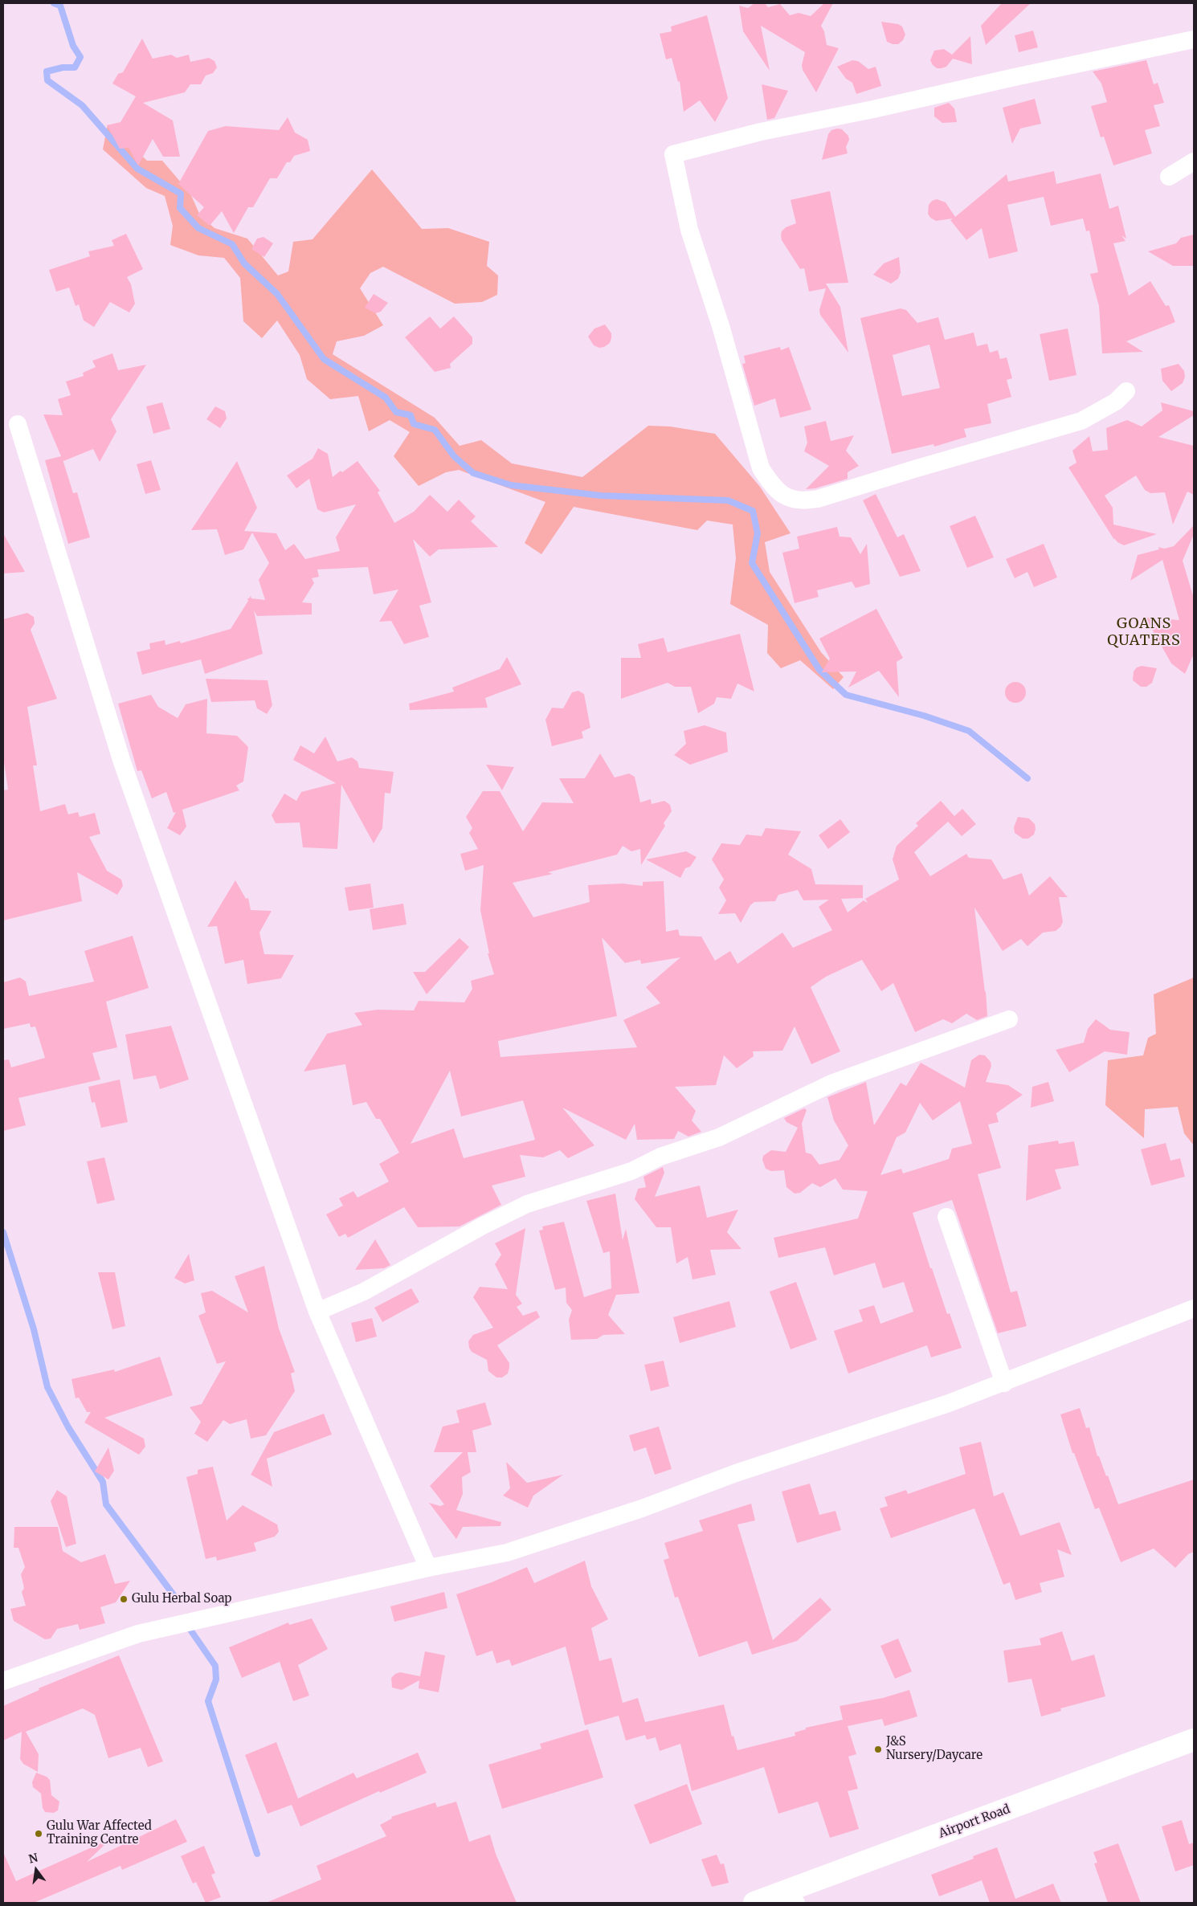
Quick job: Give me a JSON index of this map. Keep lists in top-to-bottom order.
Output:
{
  "streets": {
    "street": ["Airport Road"]
  },
  "districts": ["GOANS QUATERS"],
  "places": ["Gulu Herbal Soap", "J&S Nursery/Daycare", "Gulu War Affected Training Centre"],
  "north": "top"
}
